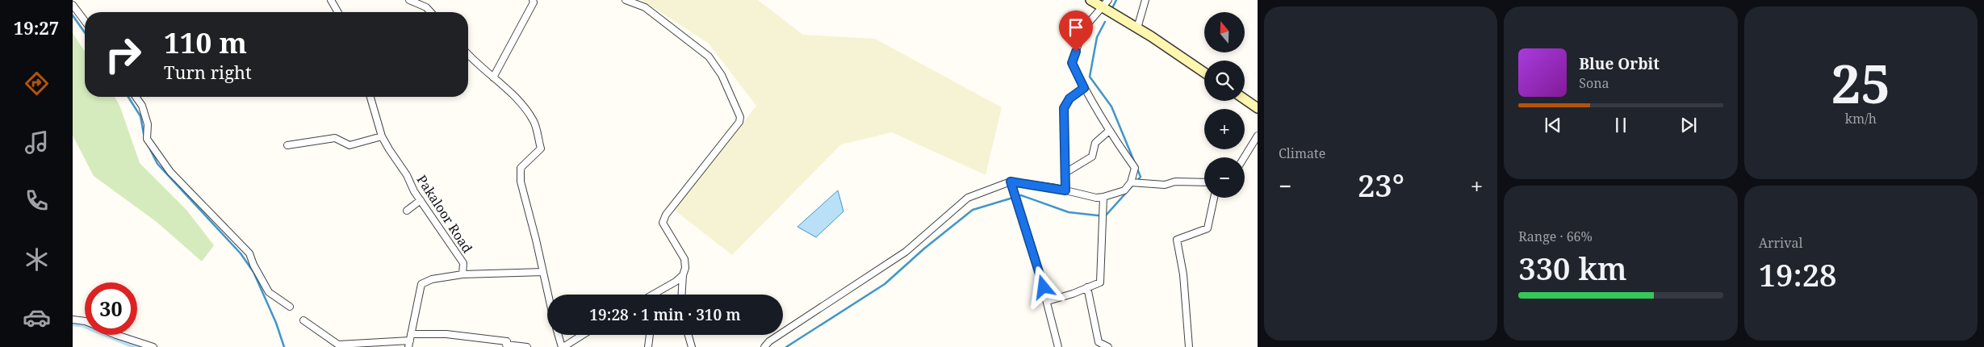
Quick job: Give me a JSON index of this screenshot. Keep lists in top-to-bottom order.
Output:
{
  "streets": {
    "street": ["Pakaloor Road"]
  },
  "north": "top",
  "page": {
    "tabs": "19:27",
    "tile": [
      "Climate",
      ["25", "km/h"],
      ["Range · 66%", "330 km"],
      ["Arrival", "19:28"]
    ],
    "map_buttons": ["+", "−"],
    "turn": ["110 m", "Turn right"],
    "song": ["Blue Orbit", "Sona"],
    "heat": ["−", "23°", "+"],
    "limit": "30",
    "trip": "19:28 · 1 min · 310 m"
  }
}
